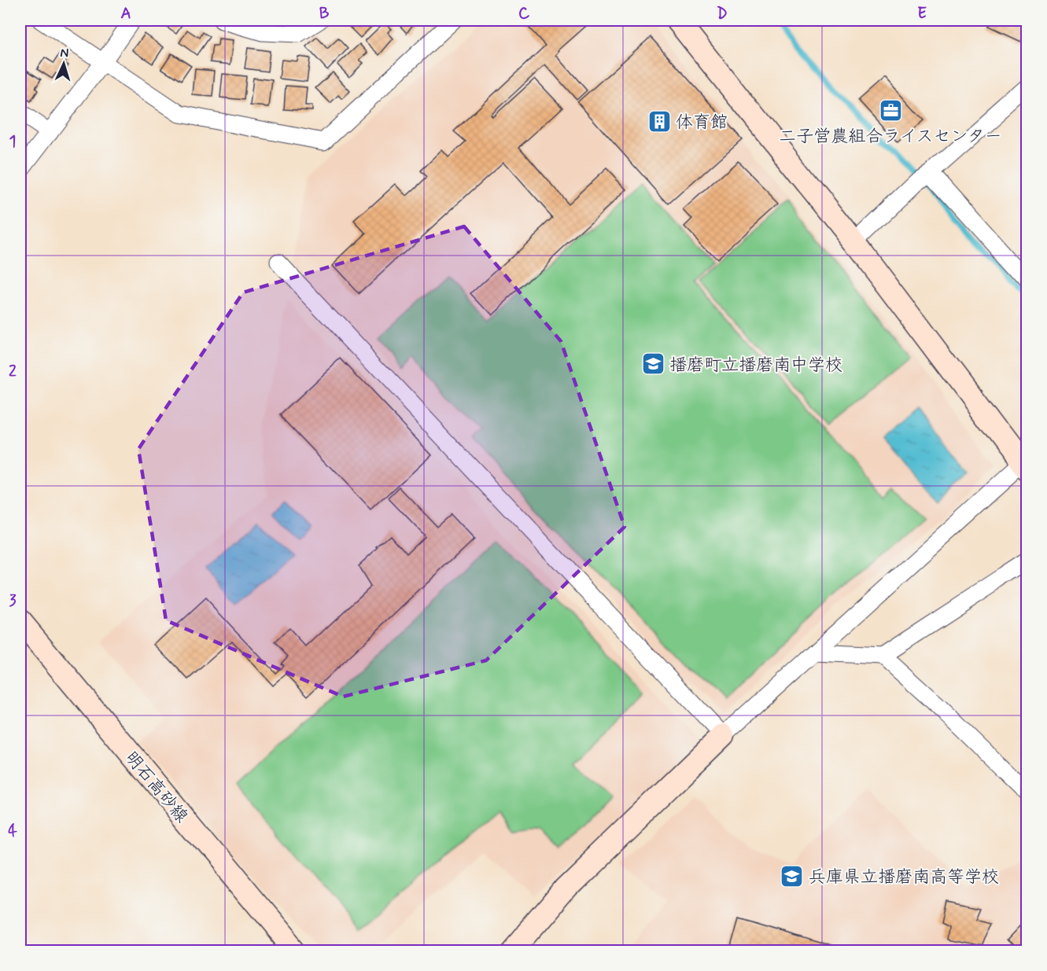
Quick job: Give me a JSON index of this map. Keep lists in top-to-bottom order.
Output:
{
  "streets": {
    "street": ["明石高砂線"]
  },
  "places": {
    "office": ["二子営農組合ライスセンター"],
    "building": ["体育館"],
    "school or university": ["播磨町立播磨南中学校", "兵庫県立播磨南高等学校"]
  },
  "north": "top",
  "grid": {
    "columns": [
      "A",
      "B",
      "C",
      "D",
      "E"
    ],
    "rows": [
      "1",
      "2",
      "3",
      "4"
    ]
  }
}
